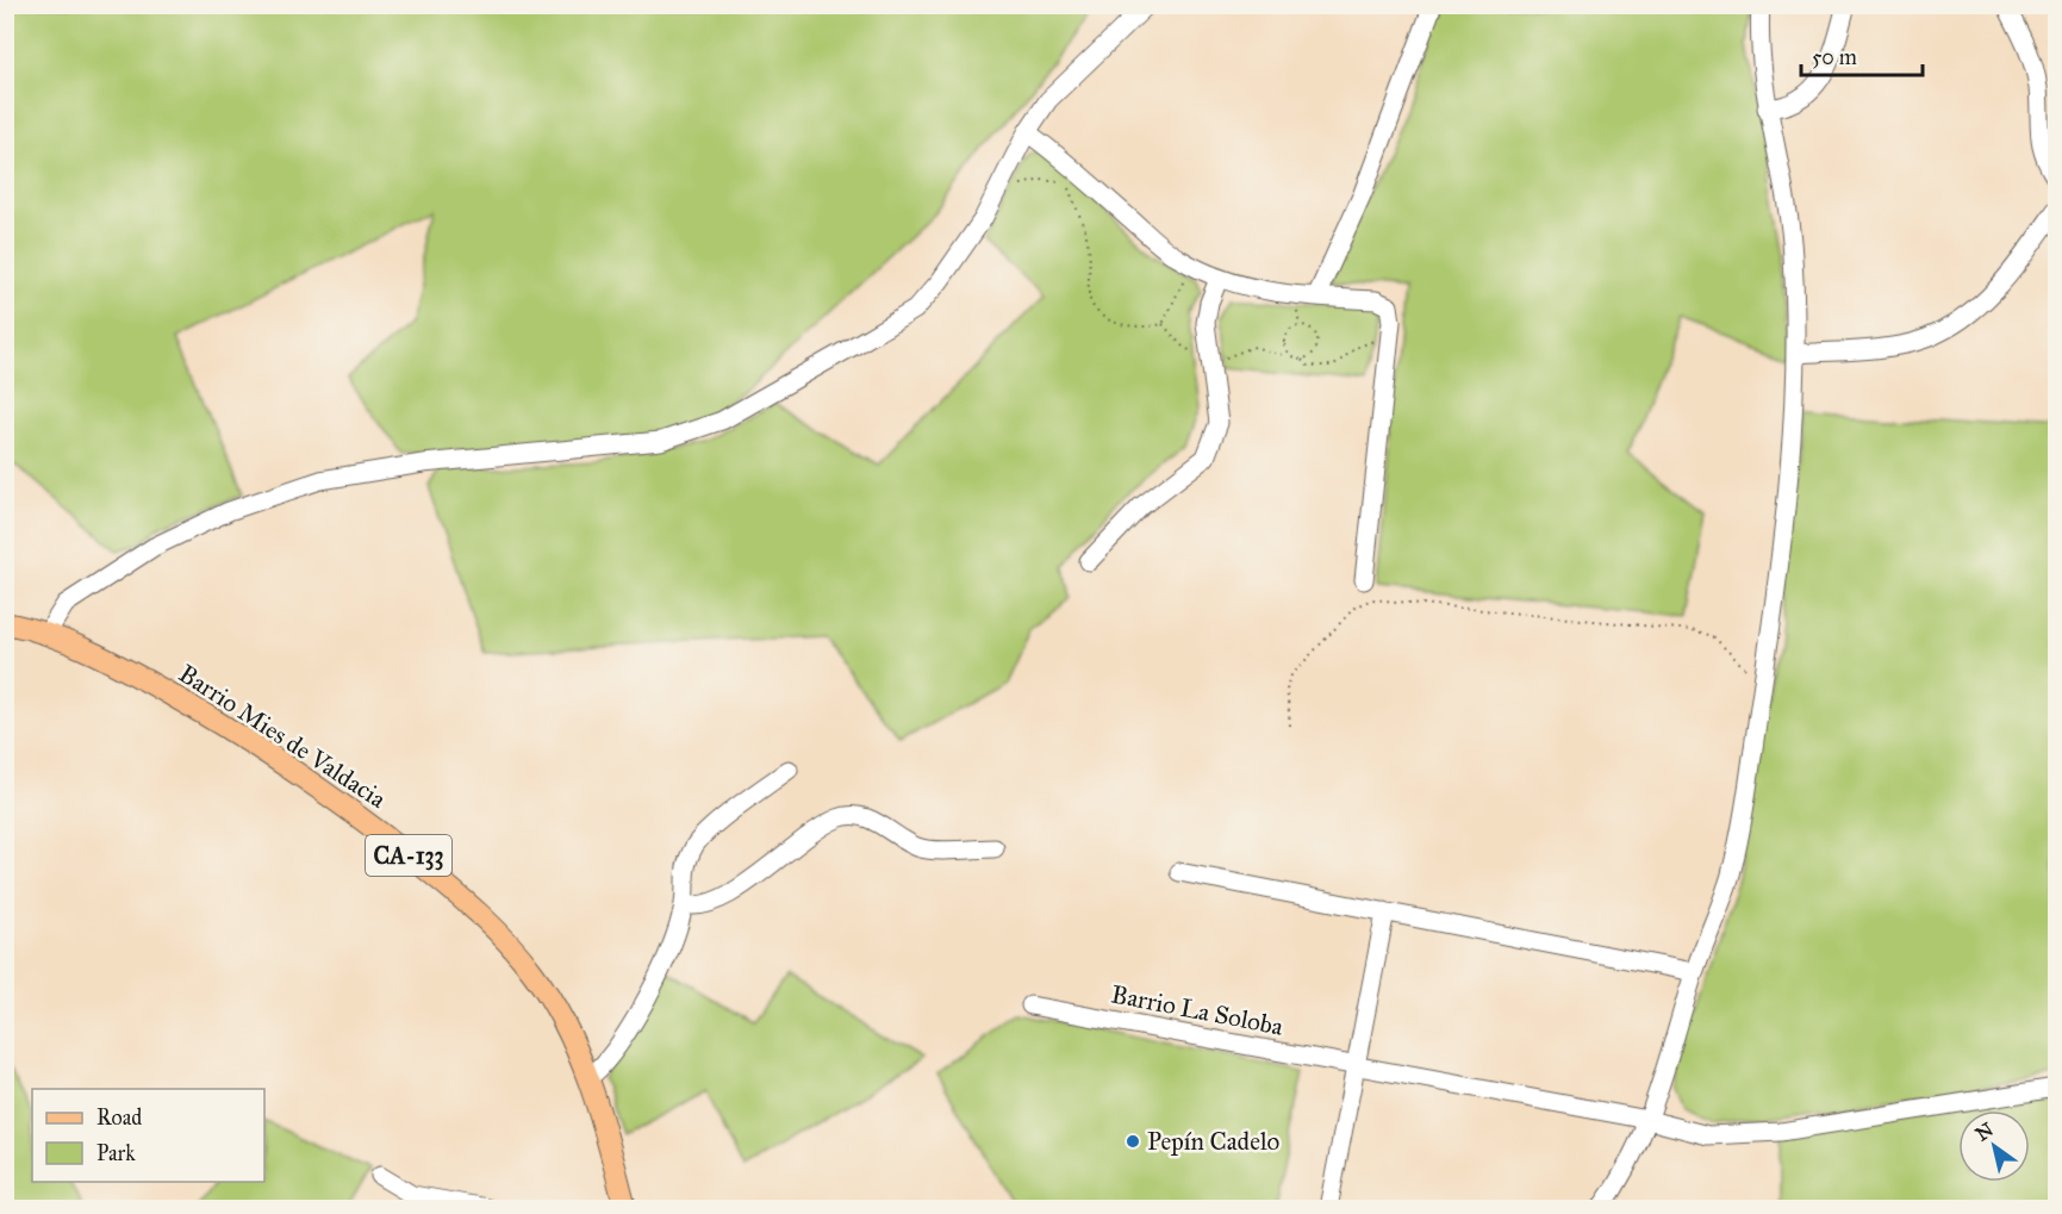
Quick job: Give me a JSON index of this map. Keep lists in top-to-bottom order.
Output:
{
  "streets": {
    "main road": ["Barrio Mies de Valdacia", "CA-133"],
    "street": ["Barrio La Soloba"]
  },
  "crossings": [
    ["Barrio Mies de Valdacia", "CA-133"]
  ],
  "places": ["Pepín Cadelo"],
  "legend": ["Road", "Park"],
  "scale_bar": "50 m",
  "north": "top left"
}
